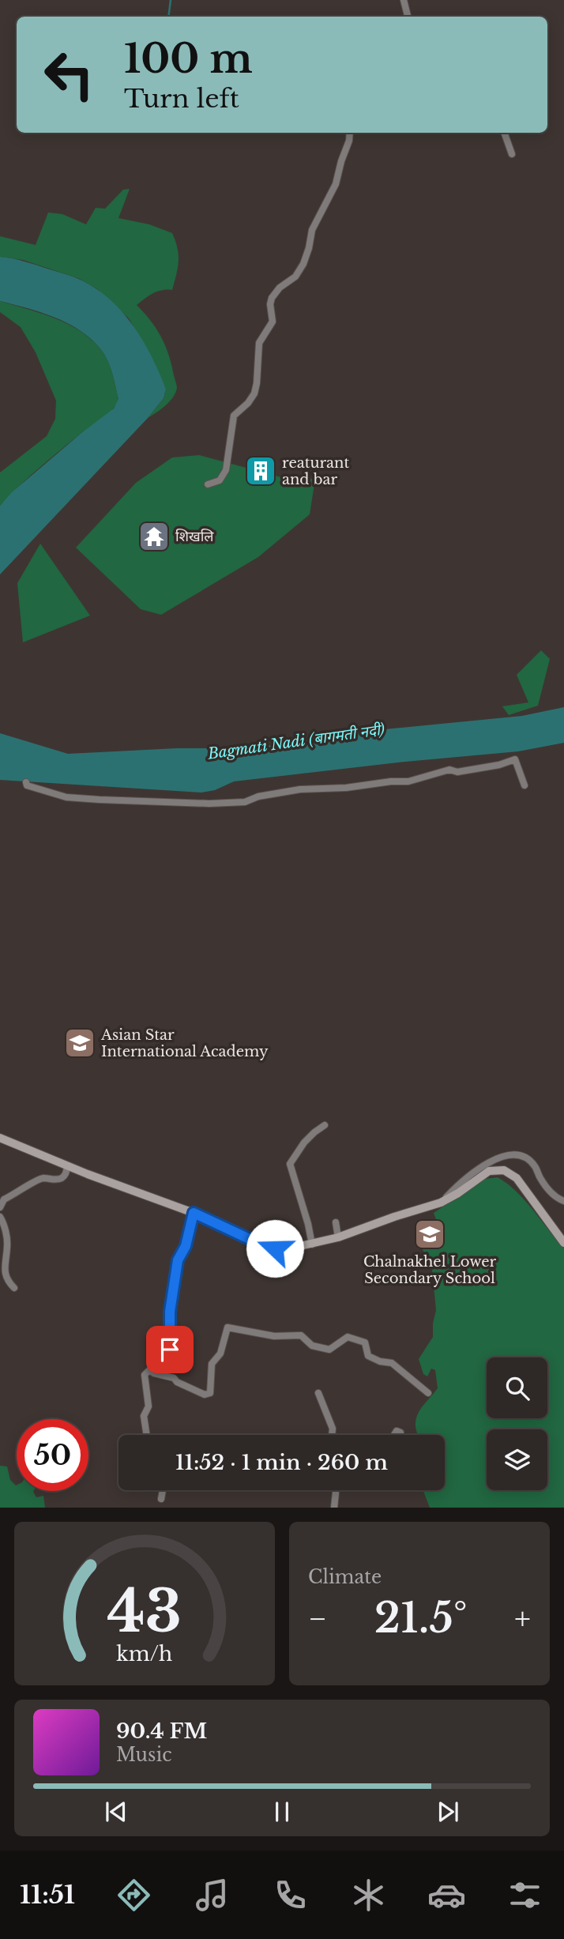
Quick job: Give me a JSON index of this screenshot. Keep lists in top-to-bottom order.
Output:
{
  "water": ["Bagmati Nadi (बागमती नदी)"],
  "places": {
    "building": ["reaturant and bar"],
    "temple": ["शिखलि"],
    "school or university": ["Asian Star International Academy", "Chalnakhel Lower Secondary School"]
  },
  "page": {
    "turn": ["100 m", "Turn left"],
    "limit": "50",
    "trip": "11:52 · 1 min · 260 m",
    "tile": "Climate",
    "heat": ["−", "21.5°", "+"],
    "song": ["90.4 FM", "Music"],
    "tabs": "11:51",
    "gauge": ["43", "km/h"]
  }
}
